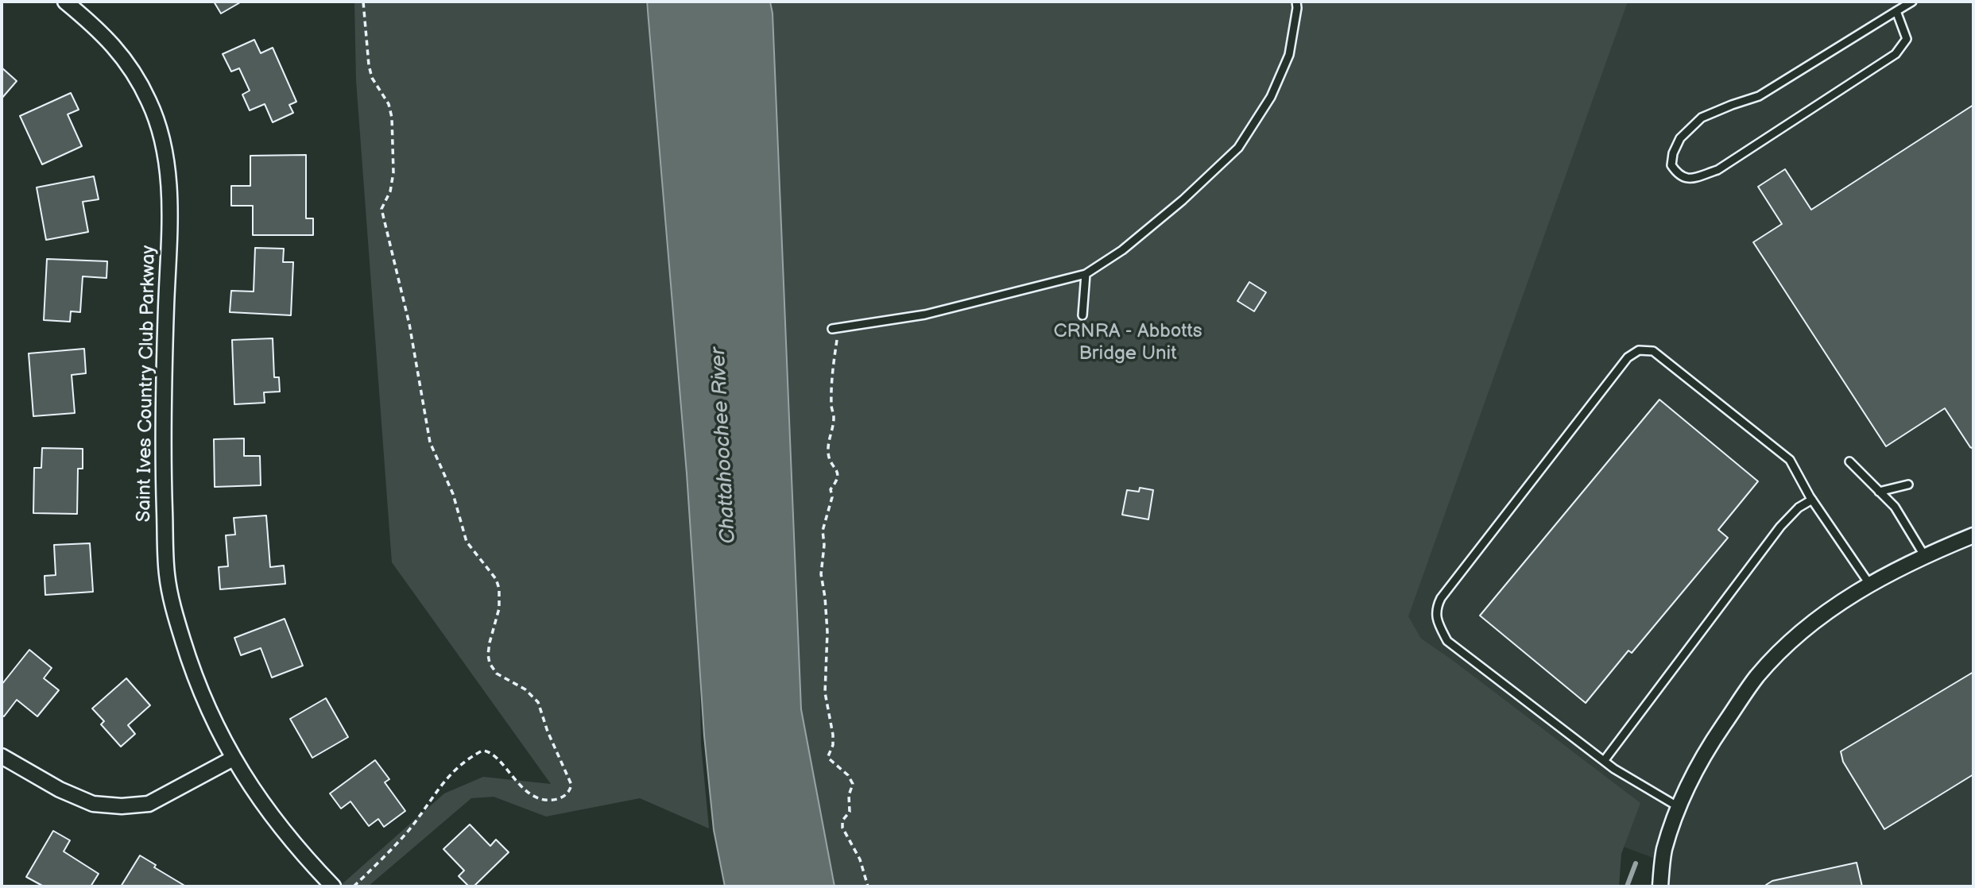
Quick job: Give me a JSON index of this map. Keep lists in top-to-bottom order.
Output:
{
  "streets": {
    "street": ["Saint Ives Country Club Parkway"]
  },
  "water": ["Chattahoochee River"],
  "parks": ["CRNRA - Abbotts Bridge Unit"]
}
